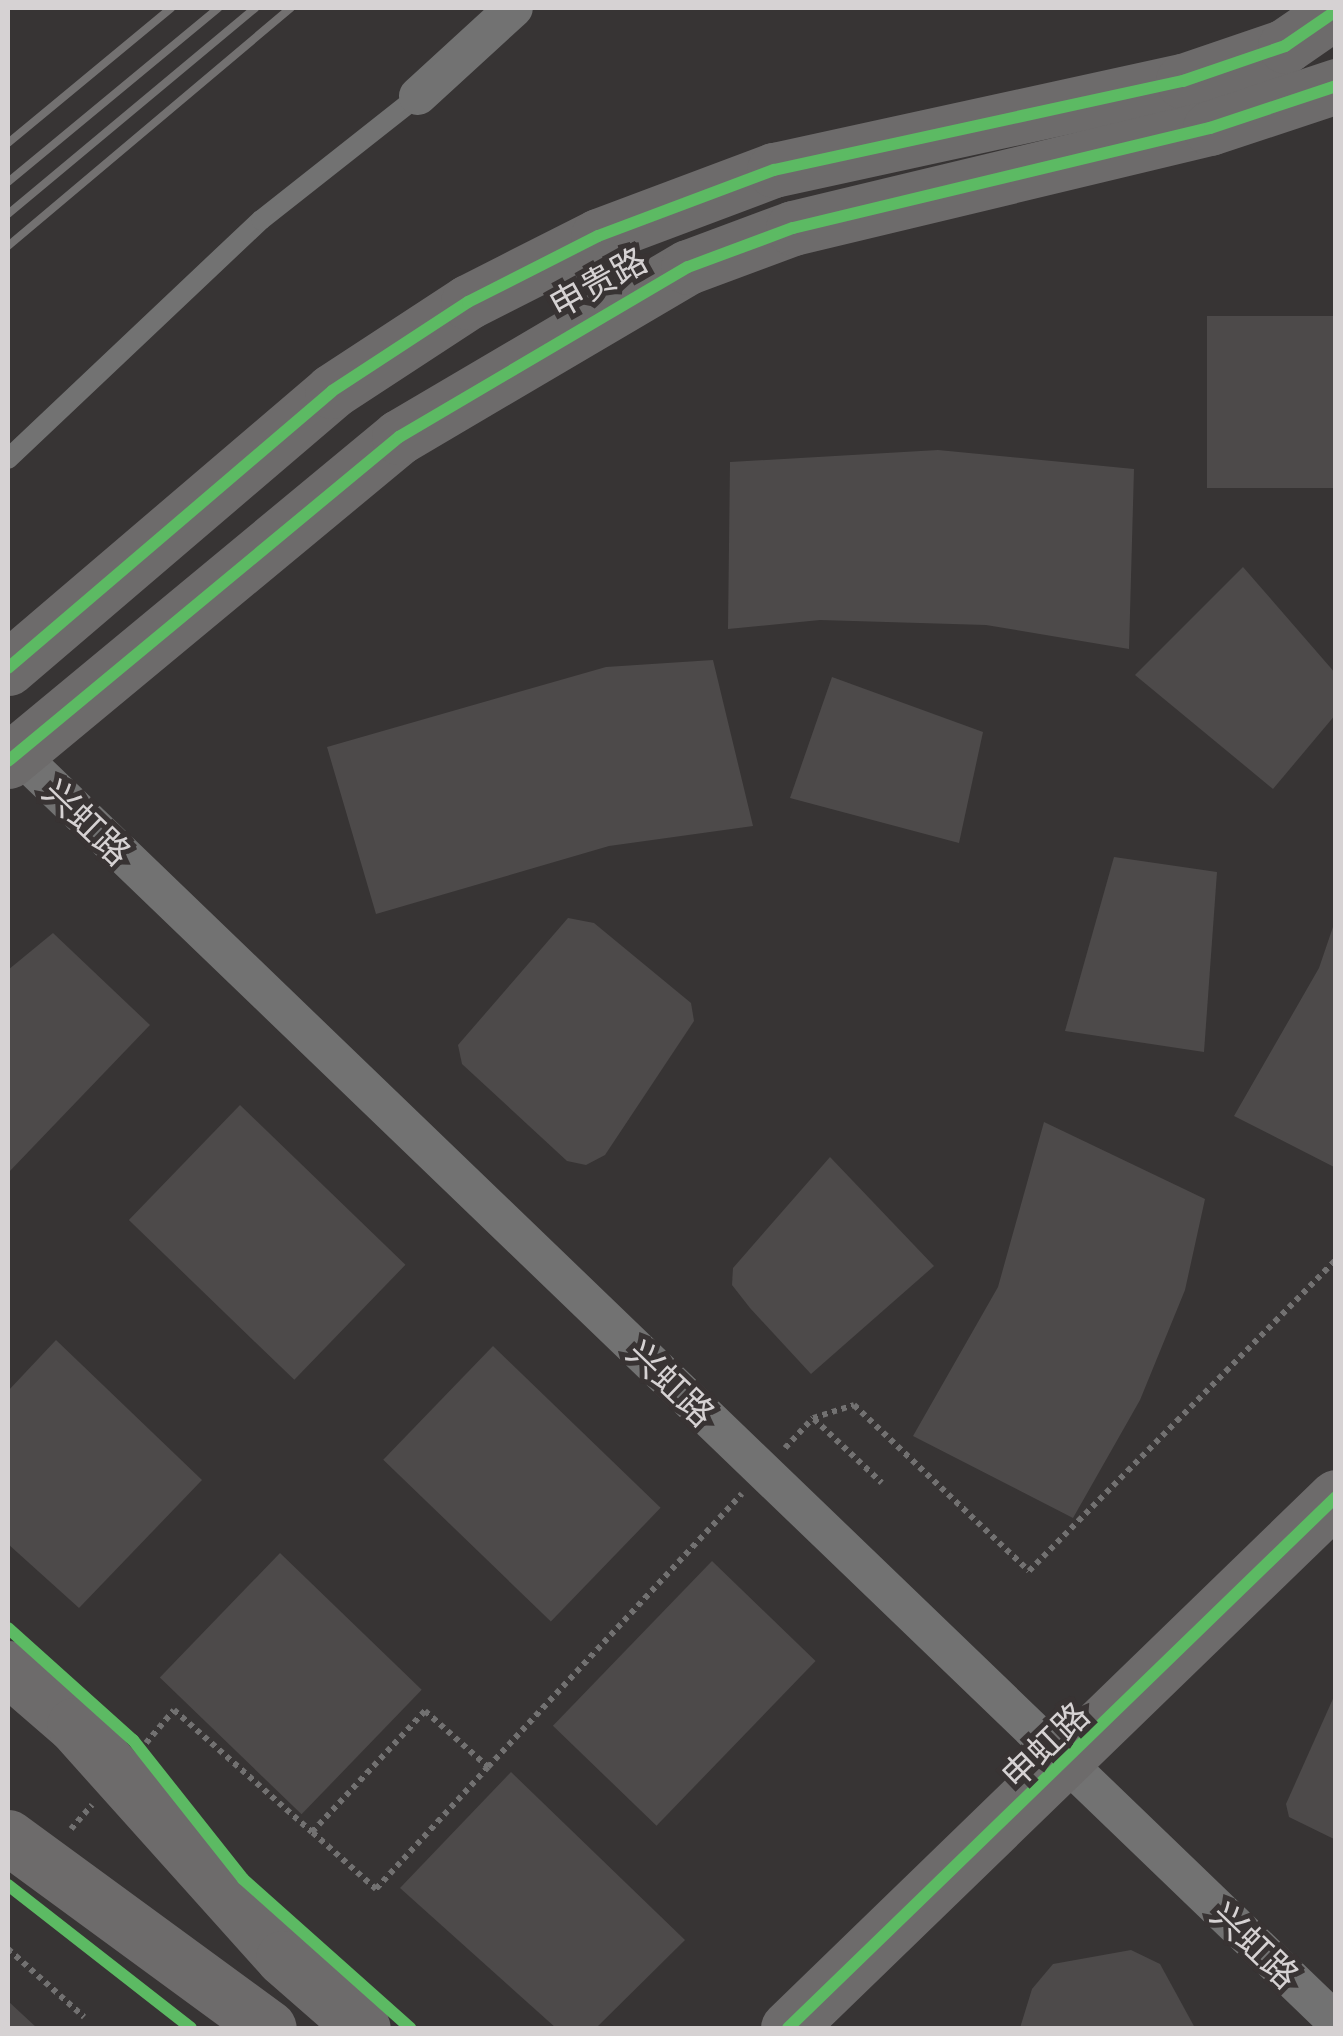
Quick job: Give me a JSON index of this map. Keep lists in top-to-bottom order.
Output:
{
  "streets": {
    "main road": ["申贵路", "申虹路"],
    "street": ["兴虹路"]
  },
  "crossings": [
    ["申贵路", "兴虹路"],
    ["兴虹路", "申虹路"]
  ]
}
